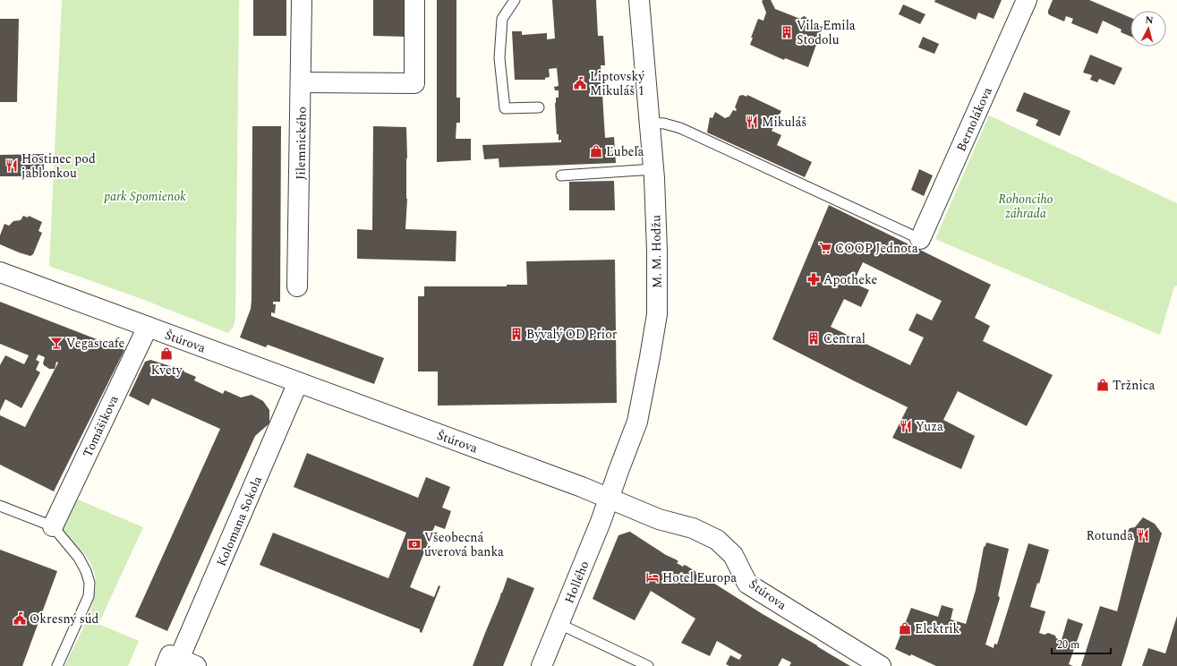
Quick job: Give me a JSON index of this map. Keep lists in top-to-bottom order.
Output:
{
  "streets": {
    "street": [
      "Bernolákova",
      "Jilemnického",
      "M. M. Hodžu",
      "Štúrova",
      "Tomášikova",
      "Kolomana Sokola",
      "Hollého"
    ]
  },
  "crossings": [
    ["M. M. Hodžu", "Štúrova"],
    ["M. M. Hodžu", "Hollého"],
    ["Štúrova", "Tomášikova"],
    ["Štúrova", "Kolomana Sokola"],
    ["Štúrova", "Hollého"]
  ],
  "parks": ["park Spomienok", "Rohonciho záhrada"],
  "places": {
    "building": ["Vila Emila Stodolu", "Bývalý OD Prior", "Central"],
    "public building": ["Liptovský Mikuláš 1", "Okresný súd"],
    "restaurant": [
      "Mikuláš",
      "Hostinec pod jablonkou",
      "Yuza",
      "Rotunda"
    ],
    "shop": [
      "Ľubeľa",
      "Kvety",
      "Tržnica",
      "Elektrik"
    ],
    "supermarket": ["COOP Jednota"],
    "pharmacy": ["Apotheke"],
    "bar": ["Vegas cafe"],
    "bank": ["Všeobecná úverová banka"],
    "hotel": ["Hotel Europa"]
  },
  "scale_bar": "20 m",
  "north": "top"
}
